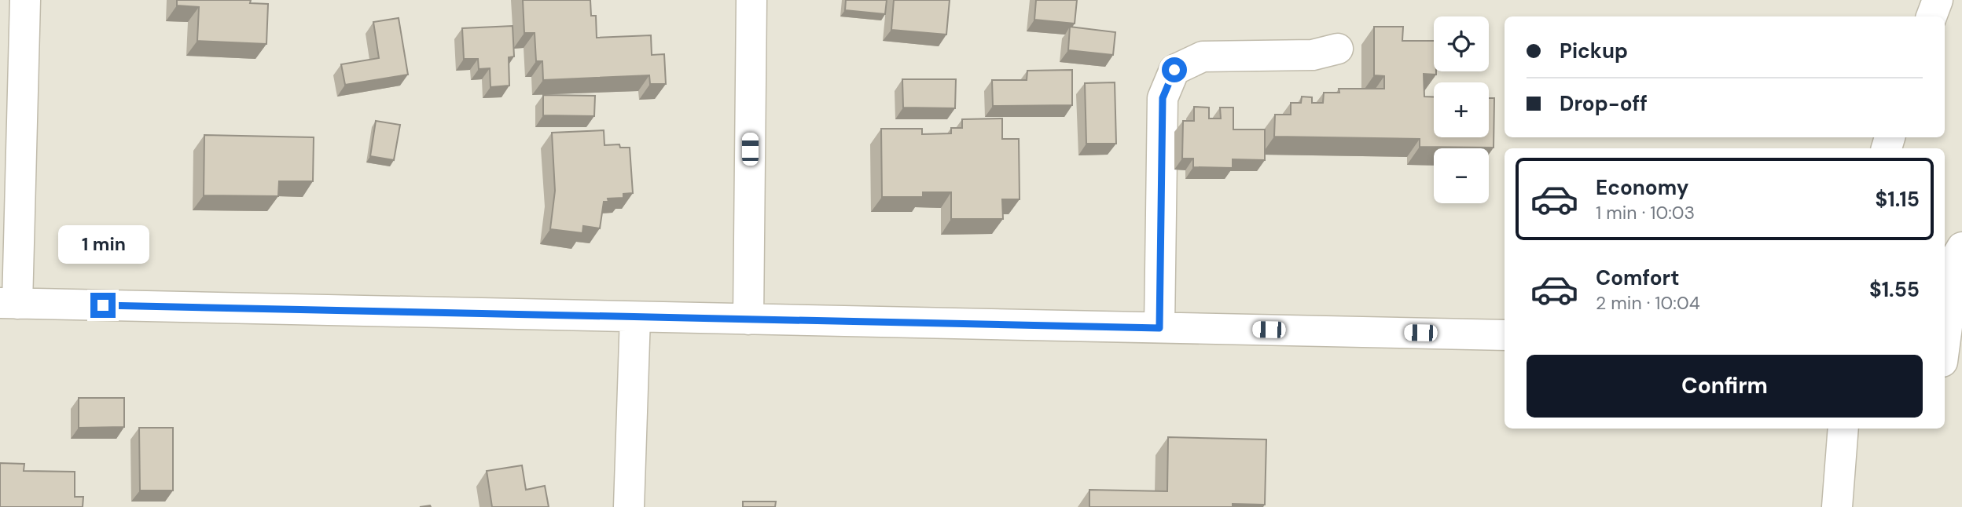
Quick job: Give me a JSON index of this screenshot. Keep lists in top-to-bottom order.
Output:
{
  "page": {
    "map_buttons": ["+", "−"],
    "banner": ["Pickup", "Drop-off"],
    "list": [
      {
        "name": "Economy",
        "note": "1 min · 10:03",
        "value": "$1.15"
      },
      {
        "name": "Comfort",
        "note": "2 min · 10:04",
        "value": "$1.55"
      }
    ],
    "bubble": "1 min",
    "buttons": "Confirm"
  }
}
